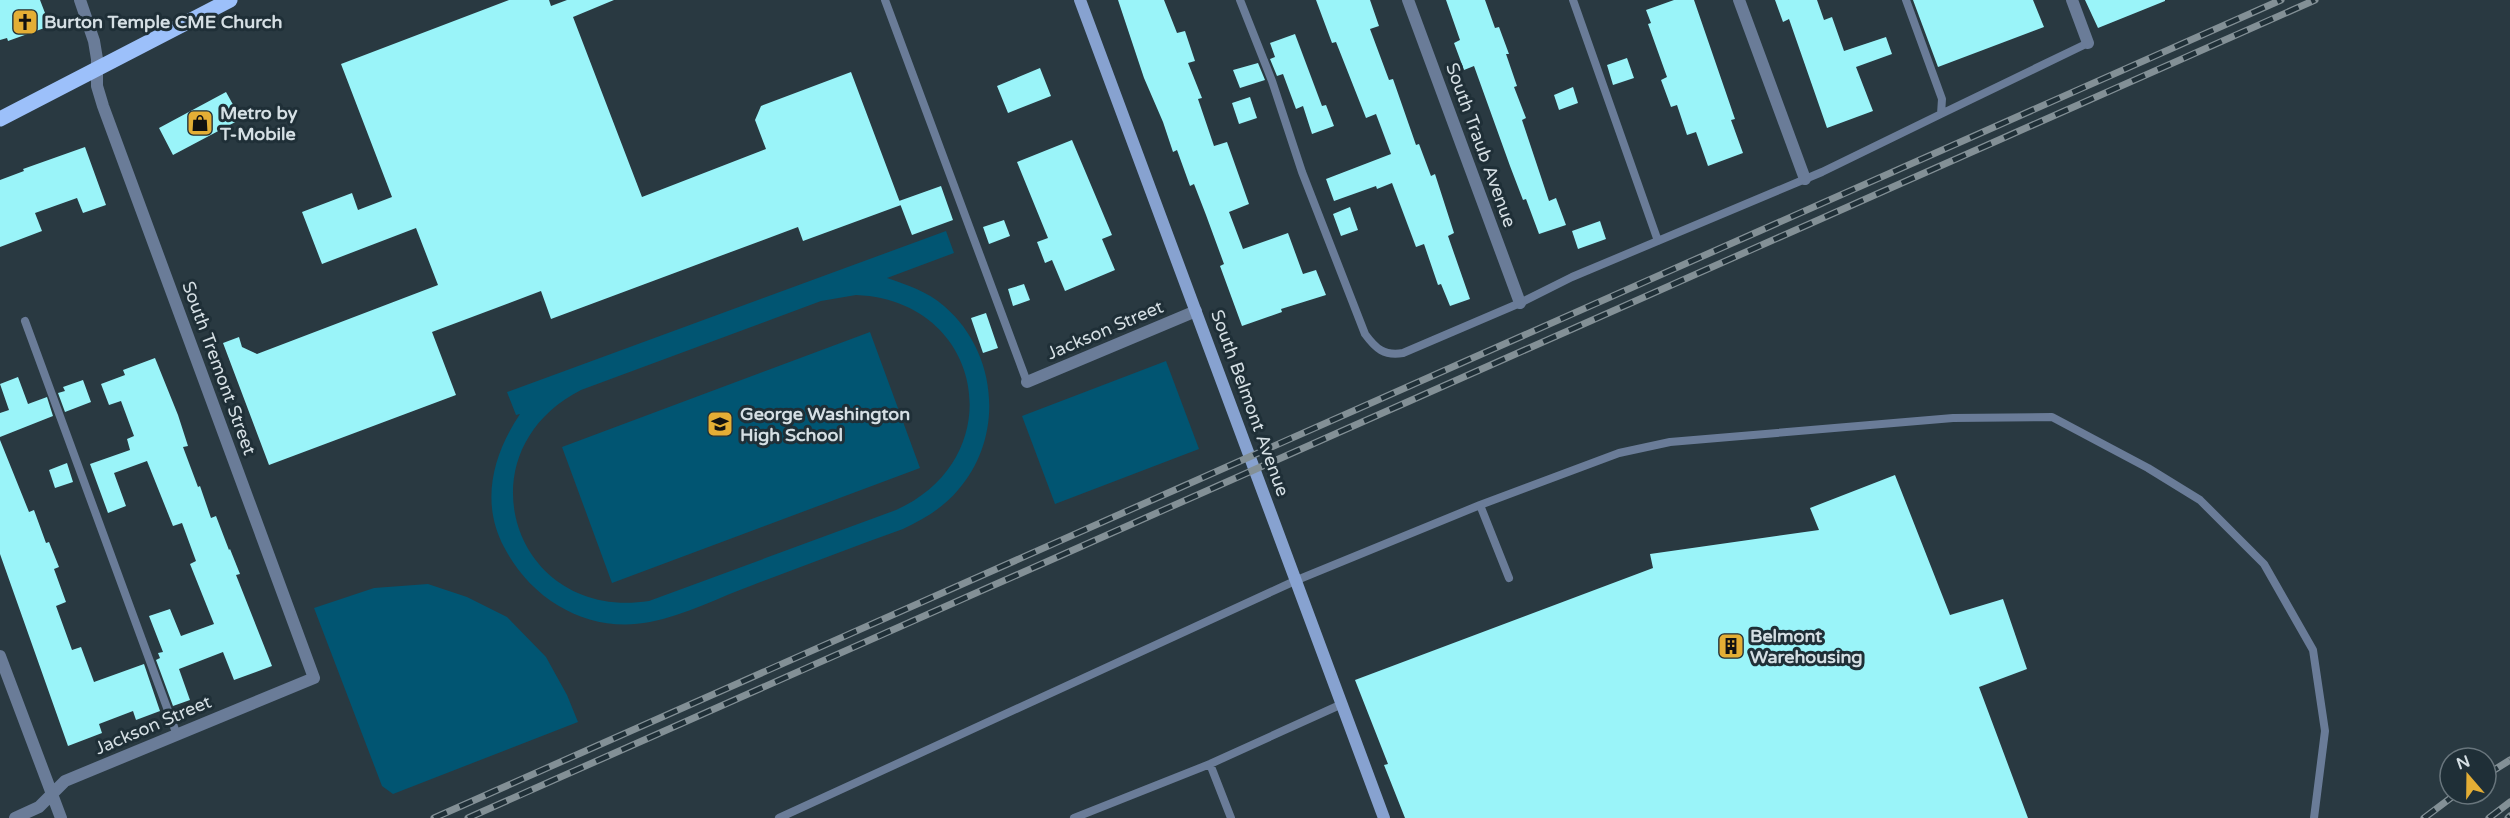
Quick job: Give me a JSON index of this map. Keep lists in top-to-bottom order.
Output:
{
  "streets": {
    "main road": ["South Belmont Avenue"],
    "street": ["South Traub Avenue", "Jackson Street", "South Tremont Street"]
  },
  "crossings": [
    ["Jackson Street", "South Tremont Street"],
    ["Jackson Street", "South Belmont Avenue"]
  ],
  "places": {
    "church": ["Burton Temple CME Church"],
    "shop": ["Metro by T-Mobile"],
    "school or university": ["George Washington High School"],
    "building": ["Belmont Warehousing"]
  },
  "north": "top"
}
